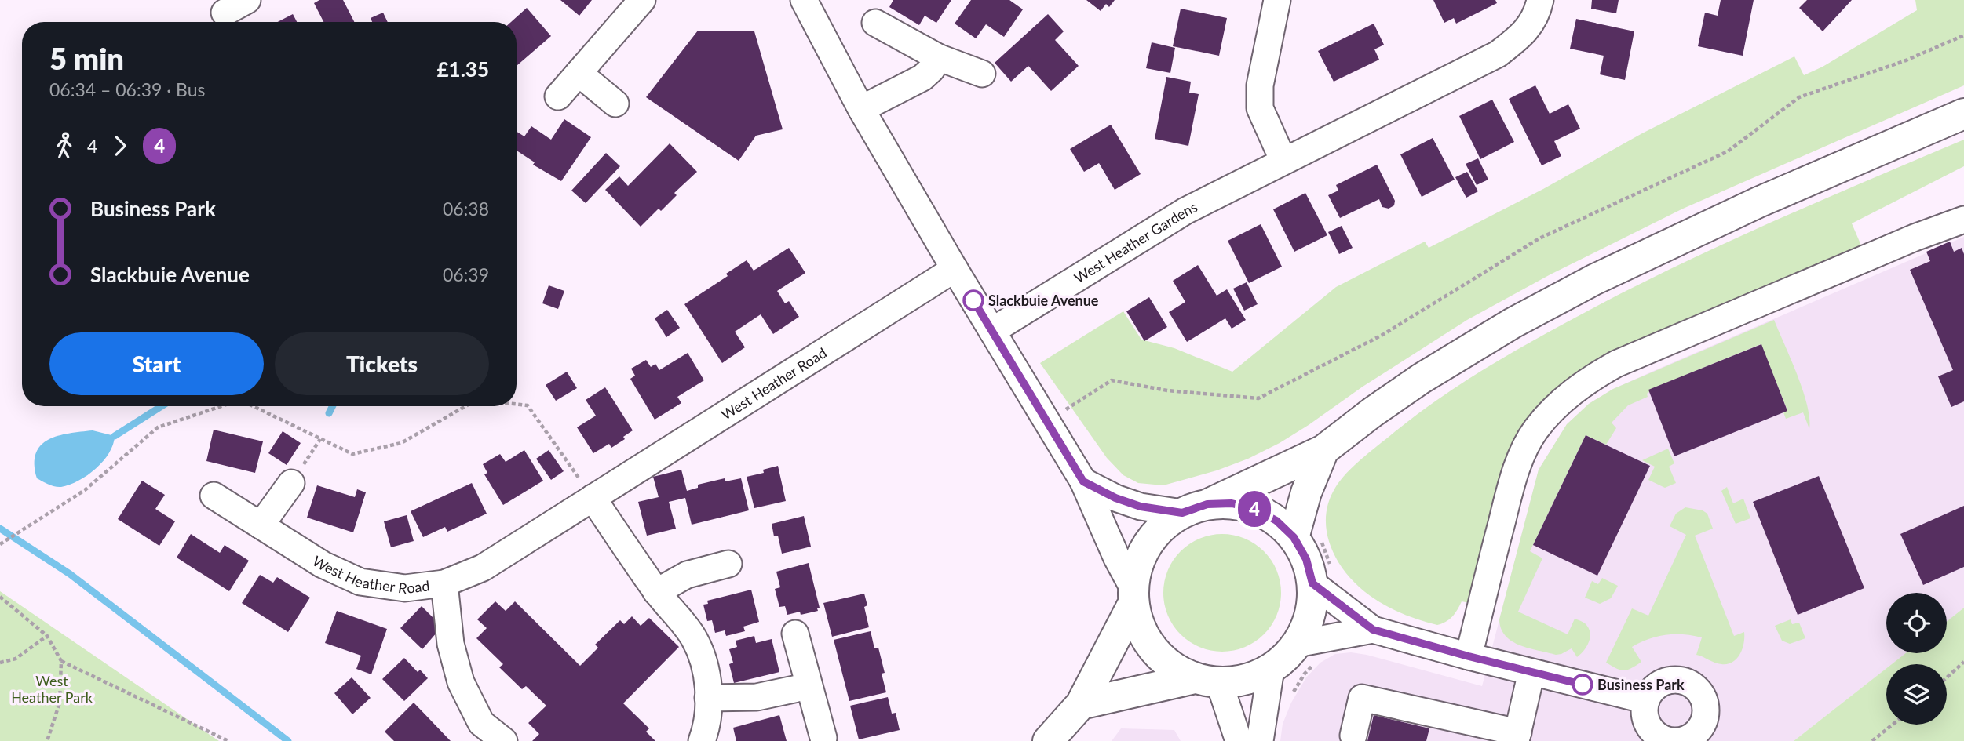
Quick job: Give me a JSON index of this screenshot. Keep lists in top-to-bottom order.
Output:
{
  "streets": {
    "street": ["West Heather Gardens", "West Heather Road"]
  },
  "parks": ["West Heather Park"],
  "places": ["Slackbuie Avenue", "Business Park"],
  "lines": ["bus line 4"],
  "page": {
    "on_map": "4",
    "heading": ["5 min", "06:34 – 06:39 · Bus", "£1.35"],
    "legs": ["4", "4"],
    "list": [
      {
        "name": "Business Park",
        "value": "06:38"
      },
      {
        "name": "Slackbuie Avenue",
        "value": "06:39"
      }
    ],
    "buttons": ["Start", "Tickets"]
  }
}
